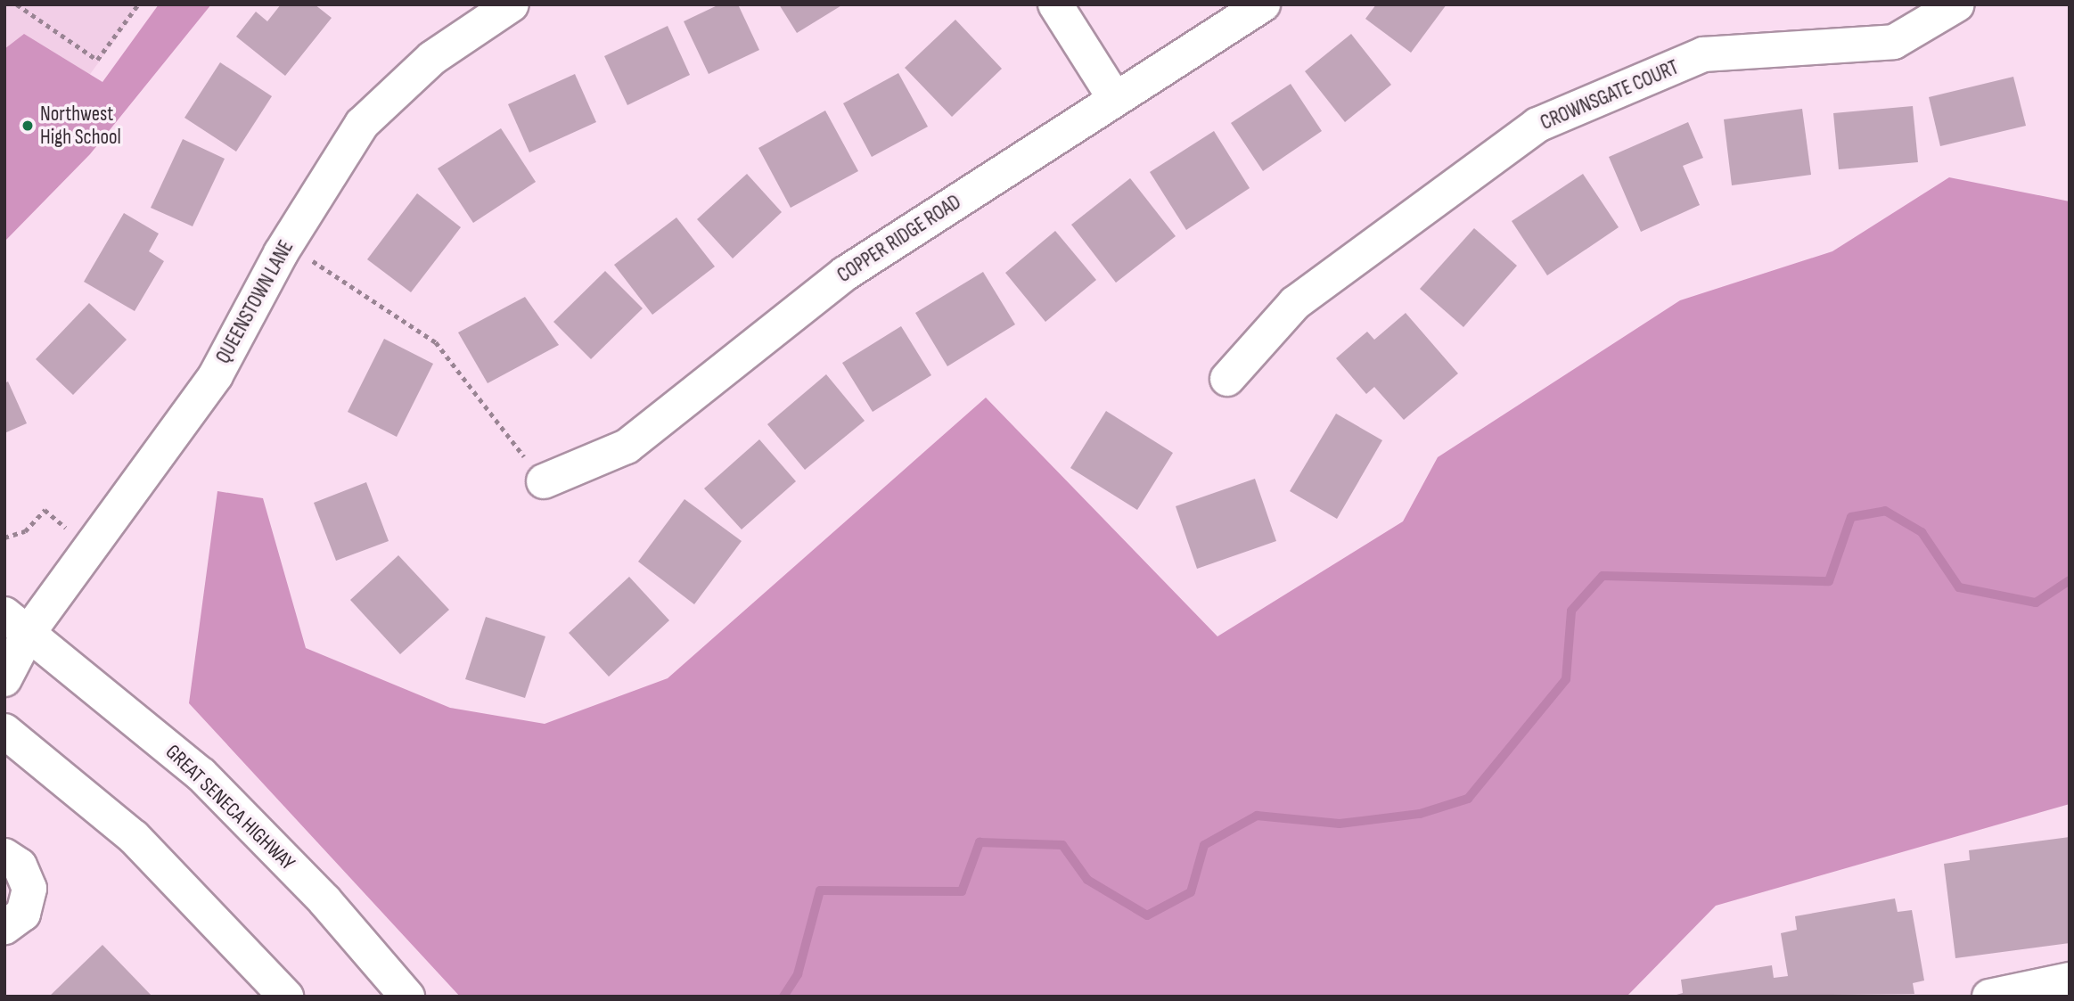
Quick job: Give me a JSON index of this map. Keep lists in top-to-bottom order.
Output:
{
  "streets": {
    "street": [
      "CROWNSGATE COURT",
      "COPPER RIDGE ROAD",
      "QUEENSTOWN LANE",
      "GREAT SENECA HIGHWAY"
    ]
  },
  "crossings": [
    ["QUEENSTOWN LANE", "GREAT SENECA HIGHWAY"]
  ],
  "places": ["Northwest High School"]
}
